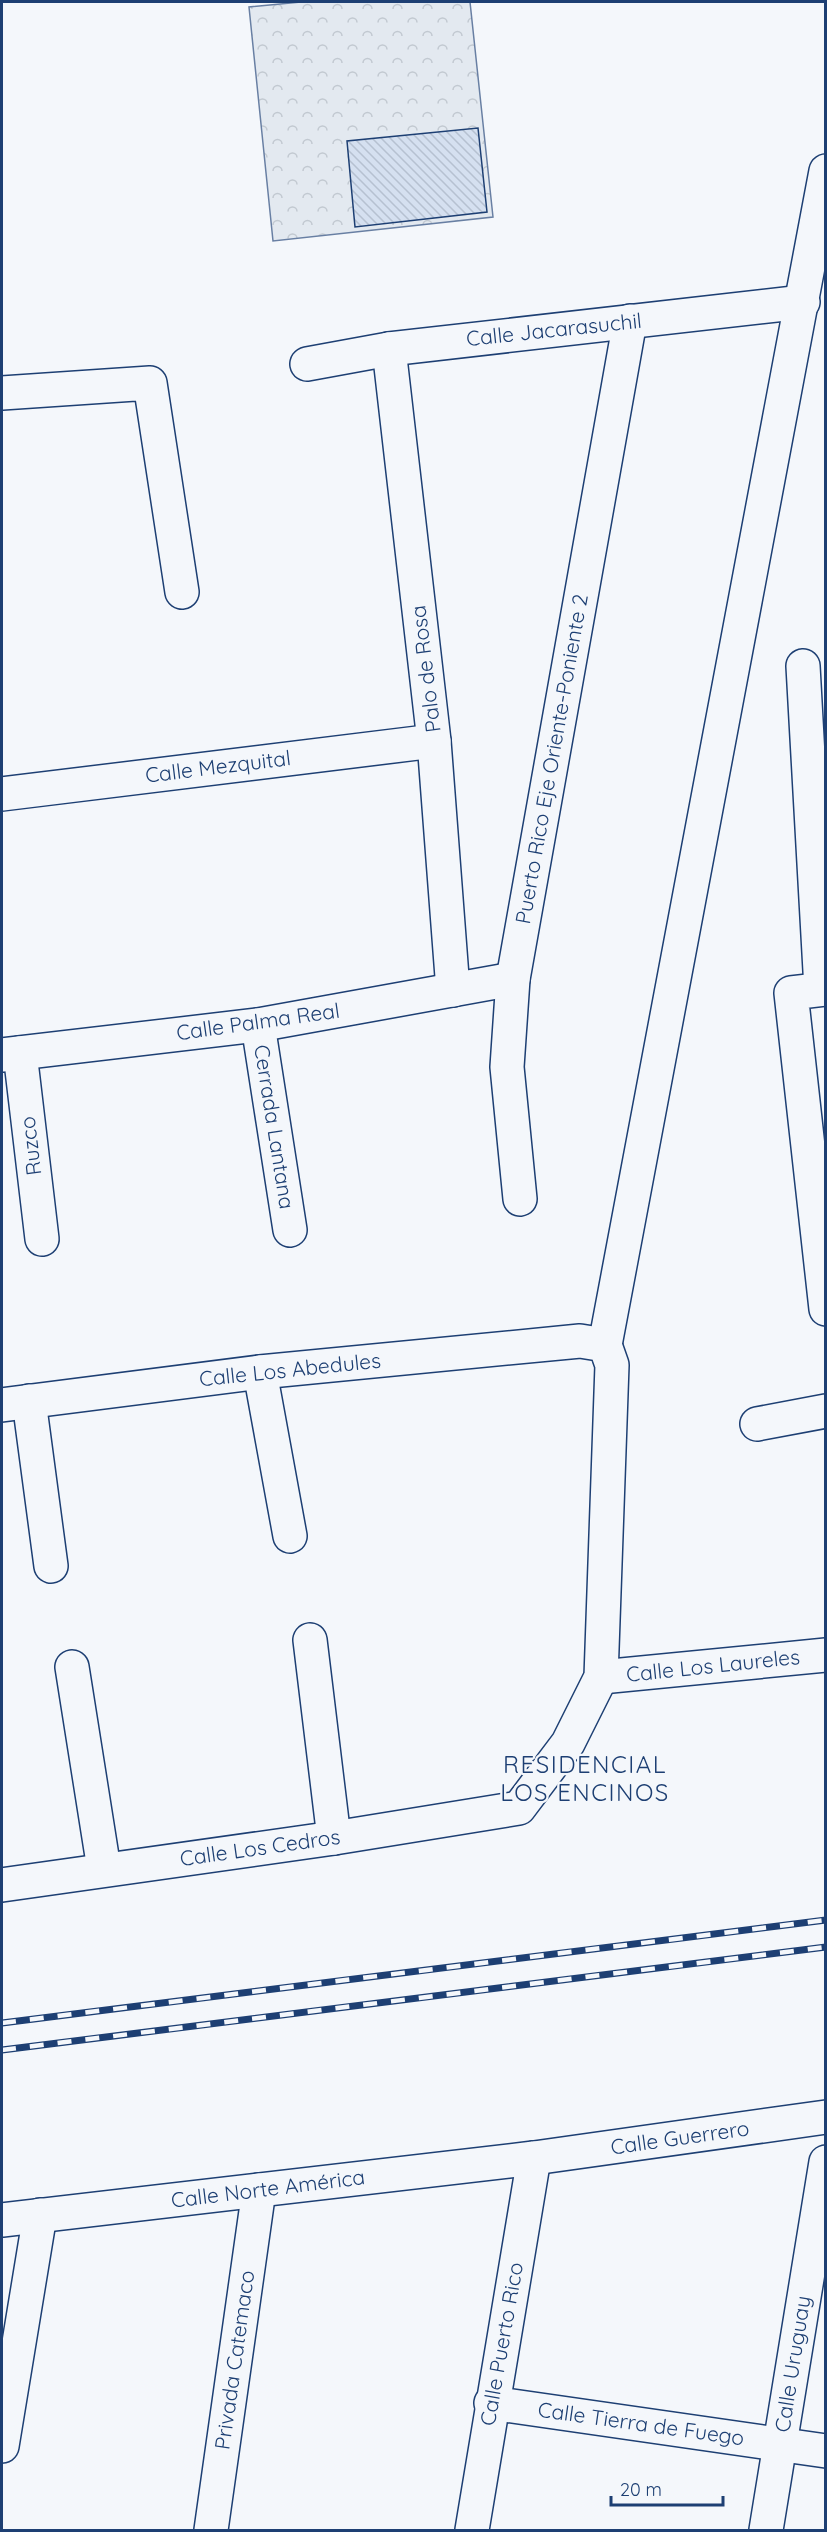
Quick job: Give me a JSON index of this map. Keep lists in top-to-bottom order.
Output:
{
  "streets": {
    "street": [
      "Calle Jacarasuchil",
      "Palo de Rosa",
      "Puerto Rico Eje Oriente-Poniente 2",
      "Calle Mezquital",
      "Calle Palma Real",
      "Cerrada Lantana",
      "Ruzco",
      "Calle Los Abedules",
      "Calle Los Laureles",
      "Calle Los Cedros",
      "Calle Guerrero",
      "Calle Norte América",
      "Calle Puerto Rico",
      "Privada Catemaco",
      "Calle Uruguay",
      "Calle Tierra de Fuego"
    ]
  },
  "crossings": [
    ["Calle Jacarasuchil", "Palo de Rosa"],
    ["Calle Jacarasuchil", "Puerto Rico Eje Oriente-Poniente 2"],
    ["Palo de Rosa", "Calle Mezquital"],
    ["Palo de Rosa", "Calle Palma Real"],
    ["Puerto Rico Eje Oriente-Poniente 2", "Calle Palma Real"],
    ["Calle Palma Real", "Cerrada Lantana"],
    ["Calle Palma Real", "Ruzco"],
    ["Calle Los Laureles", "Calle Los Cedros"],
    ["Calle Guerrero", "Calle Norte América"],
    ["Calle Guerrero", "Calle Puerto Rico"],
    ["Calle Norte América", "Calle Puerto Rico"],
    ["Calle Norte América", "Privada Catemaco"],
    ["Calle Puerto Rico", "Calle Tierra de Fuego"],
    ["Calle Uruguay", "Calle Tierra de Fuego"]
  ],
  "districts": ["RESIDENCIAL LOS ENCINOS"],
  "scale_bar": "20 m"
}
